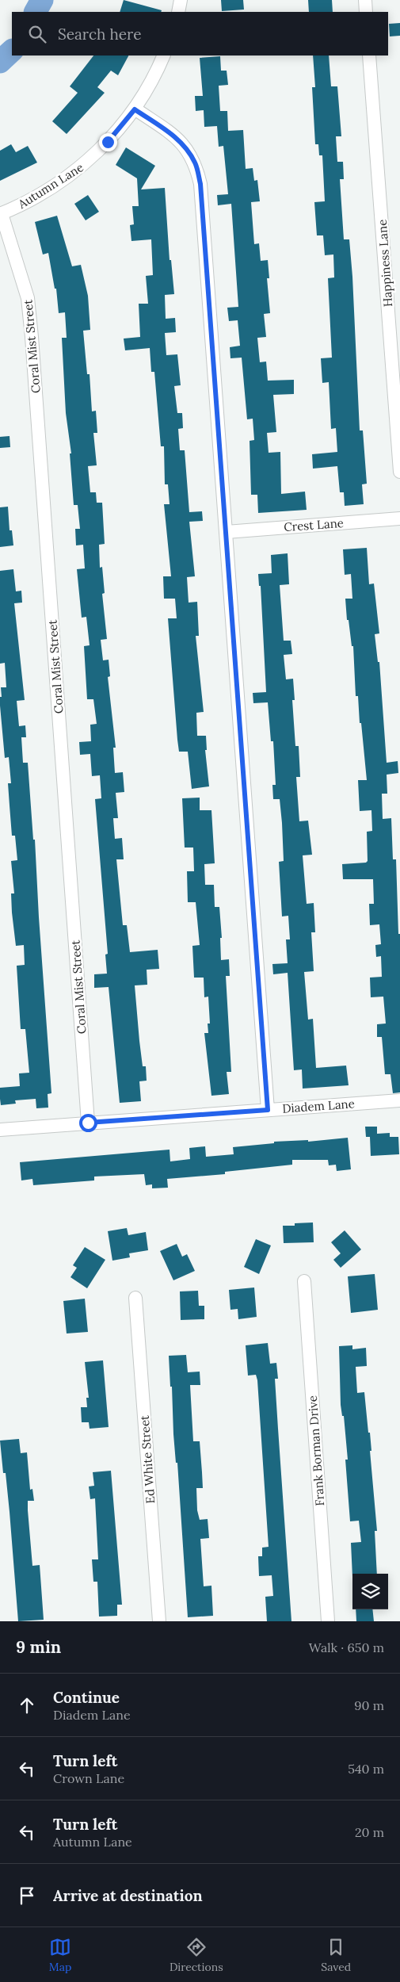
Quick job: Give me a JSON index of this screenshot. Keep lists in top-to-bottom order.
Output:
{
  "streets": {
    "street": [
      "Autumn Lane",
      "Happiness Lane",
      "Coral Mist Street",
      "Crest Lane",
      "Diadem Lane",
      "Frank Borman Drive",
      "Ed White Street"
    ]
  },
  "crossings": [
    ["Autumn Lane", "Coral Mist Street"],
    ["Coral Mist Street", "Diadem Lane"]
  ],
  "page": {
    "search": "Search here",
    "heading": ["9 min", "Walk · 650 m"],
    "list": [
      ["Continue", "Diadem Lane", "90 m"],
      ["Turn left", "Crown Lane", "540 m"],
      ["Turn left", "Autumn Lane", "20 m"],
      "Arrive at destination"
    ],
    "nav": ["Map", "Directions", "Saved"]
  }
}
